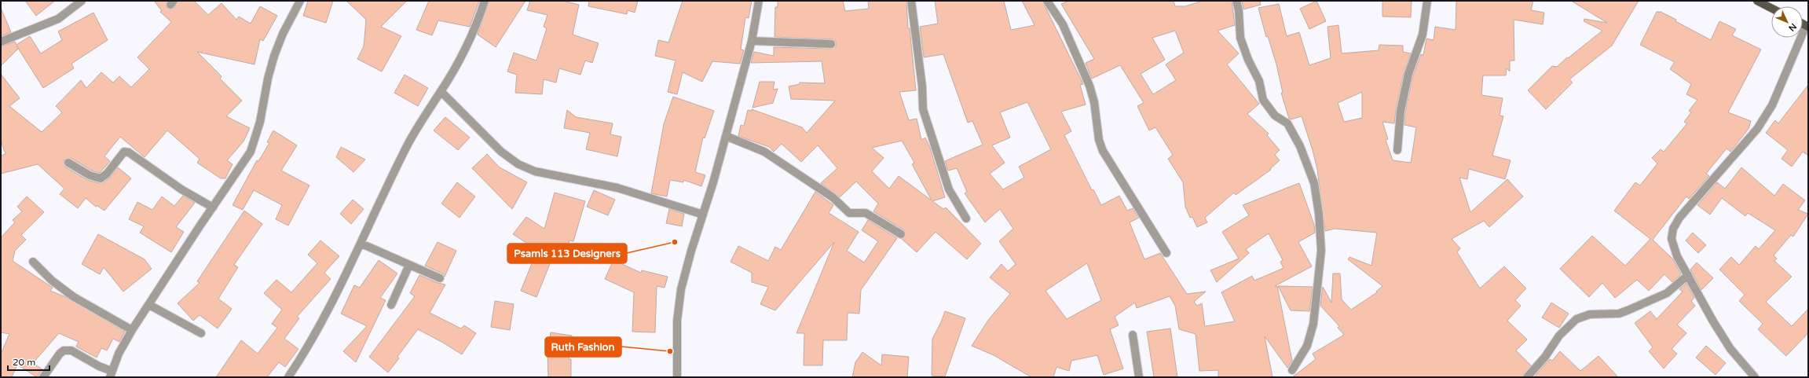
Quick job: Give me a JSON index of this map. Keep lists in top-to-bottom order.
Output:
{
  "places": ["Psamls 113 Designers", "Ruth Fashion"],
  "scale_bar": "20 m",
  "north": "bottom right"
}
